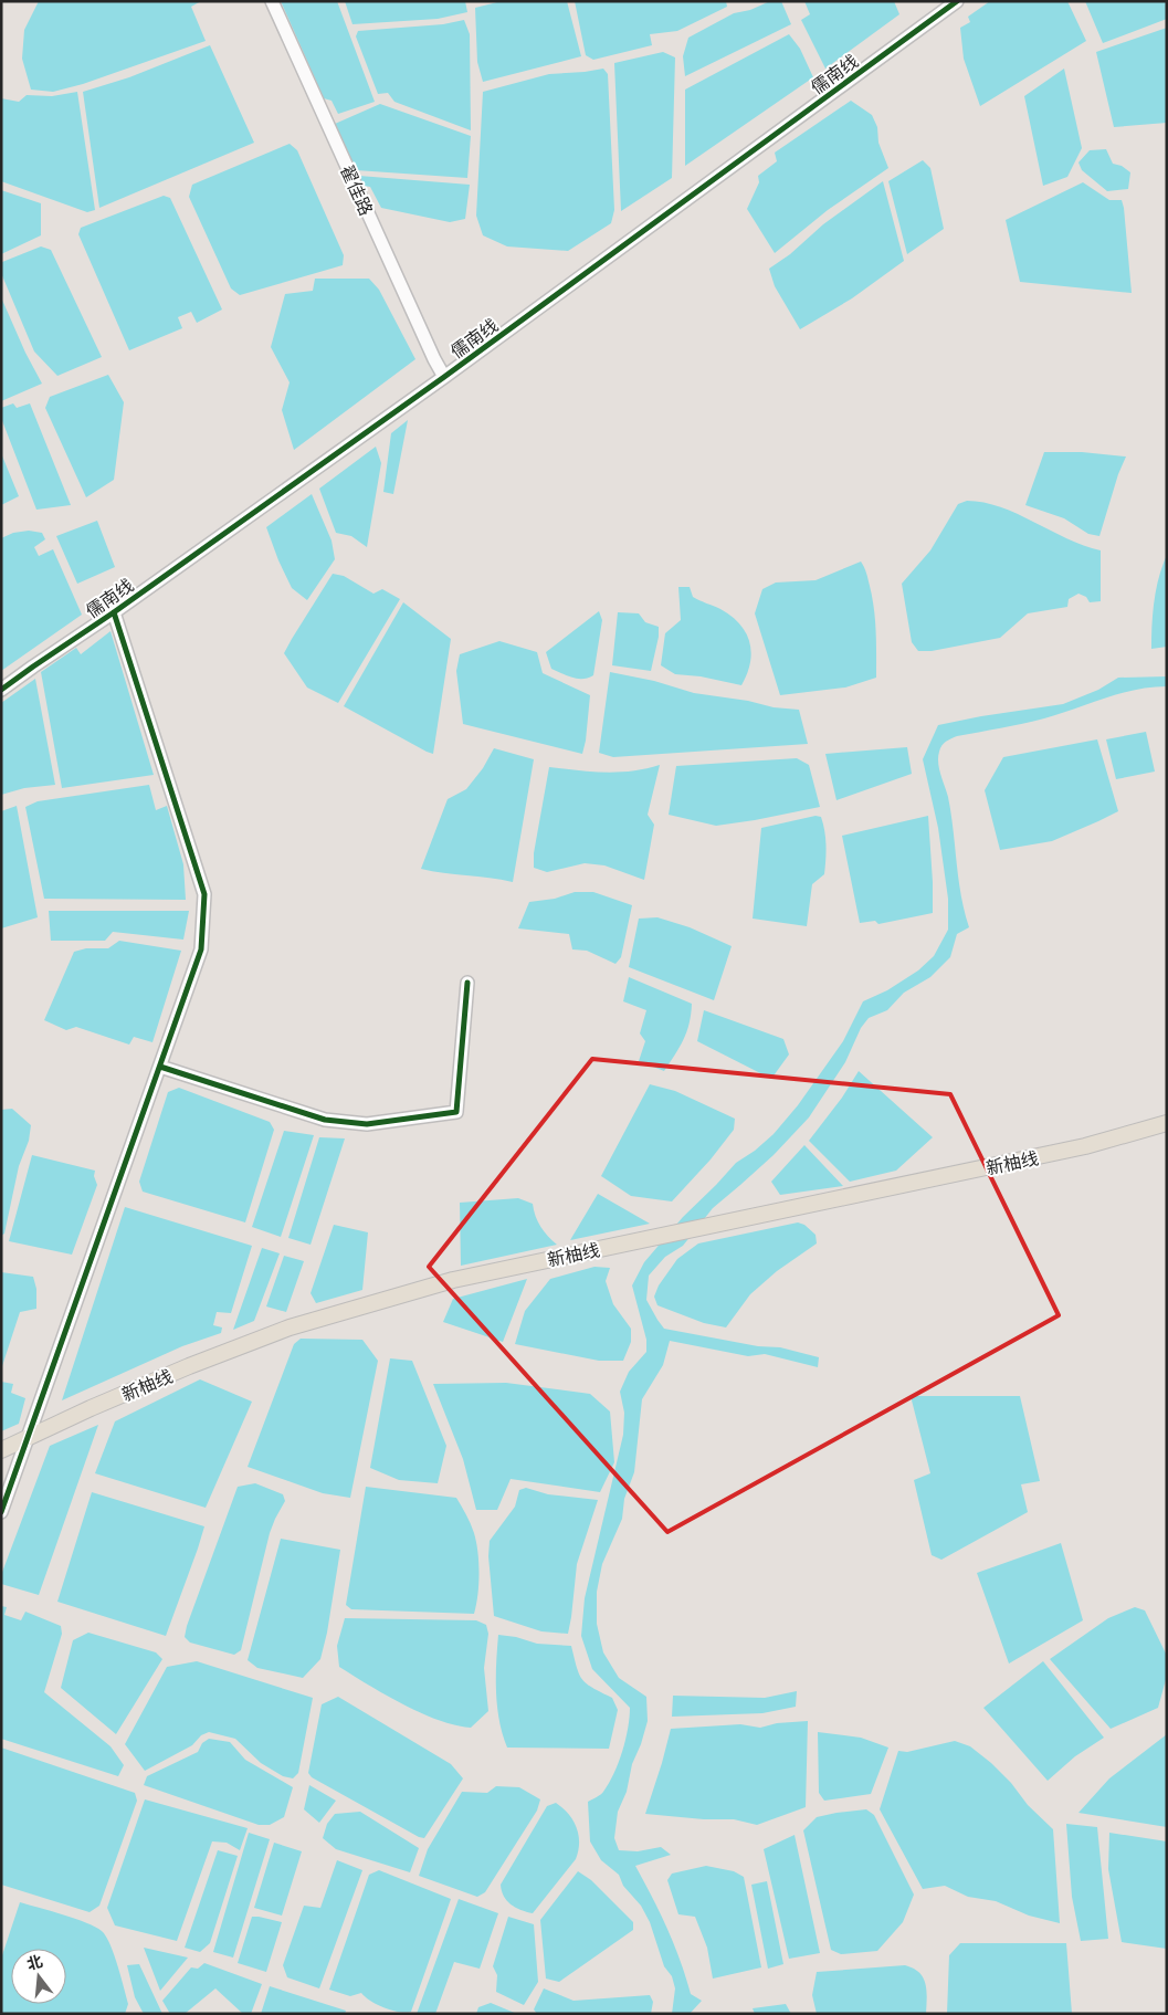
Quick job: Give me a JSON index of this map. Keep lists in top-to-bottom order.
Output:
{
  "streets": {
    "main road": ["新柚线"],
    "street": ["儒南线", "翟佳路"]
  },
  "crossings": [
    ["儒南线", "翟佳路"]
  ],
  "north": "top"
}
